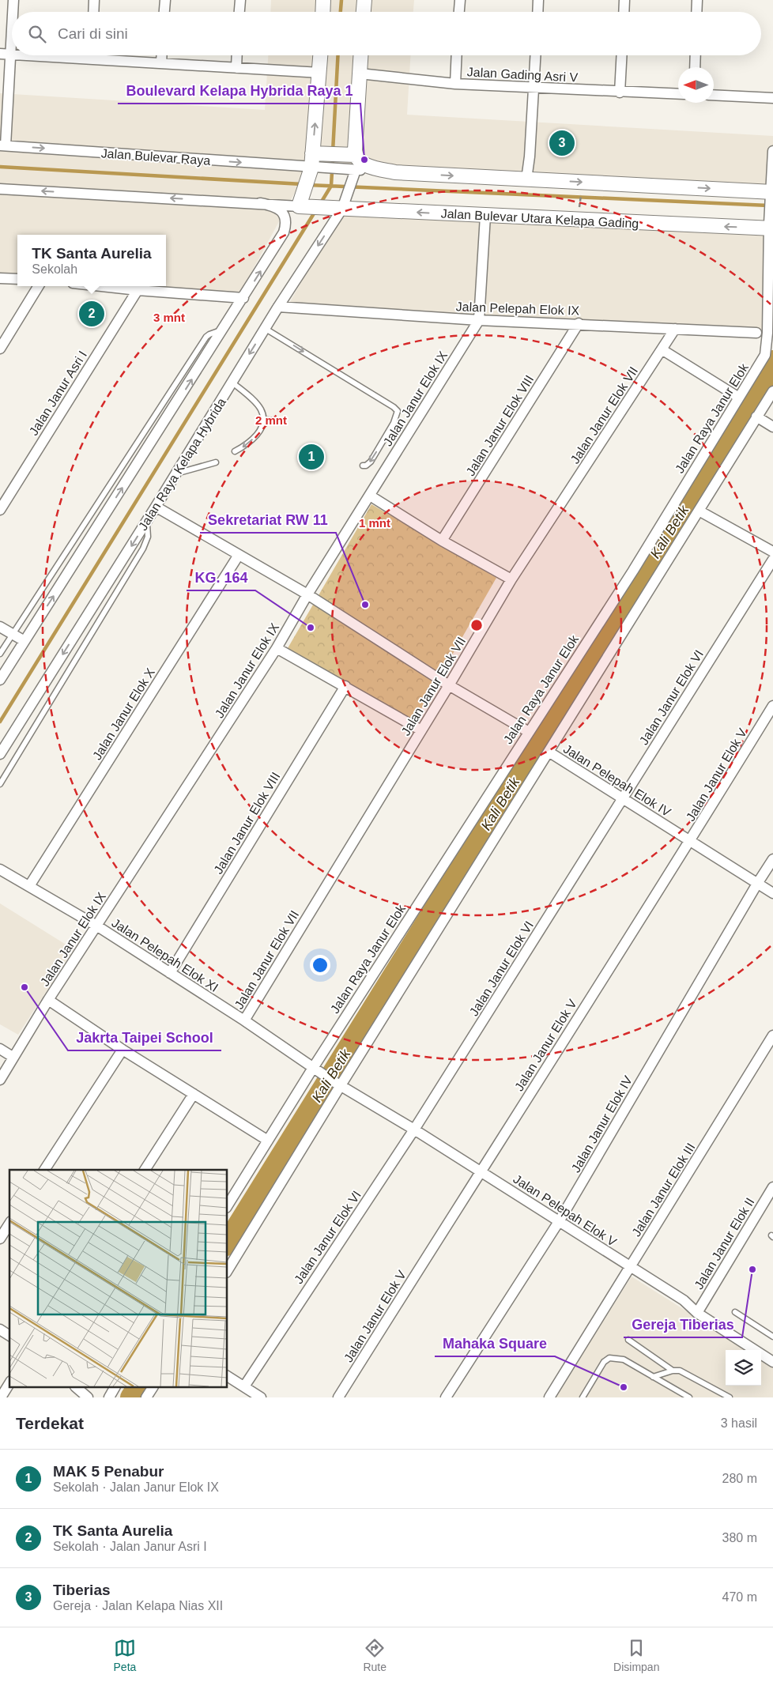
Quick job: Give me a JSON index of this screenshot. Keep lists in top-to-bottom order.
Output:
{
  "streets": {
    "main road": ["Jalan Bulevar Utara Kelapa Gading"],
    "street": [
      "Jalan Gading Asri V",
      "Jalan Bulevar Raya",
      "Jalan Pelepah Elok IX",
      "Jalan Janur Asri I",
      "Jalan Janur Elok IX",
      "Jalan Janur Elok VII",
      "Jalan Raya Janur Elok",
      "Jalan Janur Elok VIII",
      "Jalan Raya Kelapa Hybrida",
      "Jalan Janur Elok VI",
      "Jalan Janur Elok X",
      "Jalan Janur Elok V",
      "Jalan Pelepah Elok IV",
      "Jalan Pelepah Elok XI",
      "Jalan Janur Elok IV",
      "Jalan Janur Elok III",
      "Jalan Pelepah Elok V",
      "Jalan Janur Elok II"
    ]
  },
  "crossings": [
    ["Jalan Bulevar Utara Kelapa Gading", "Jalan Janur Elok IX"],
    ["Jalan Bulevar Utara Kelapa Gading", "Jalan Raya Janur Elok"],
    ["Jalan Bulevar Utara Kelapa Gading", "Jalan Raya Kelapa Hybrida"],
    ["Jalan Pelepah Elok IX", "Jalan Janur Elok IX"],
    ["Jalan Pelepah Elok IX", "Jalan Janur Elok VII"],
    ["Jalan Pelepah Elok IX", "Jalan Janur Elok VIII"],
    ["Jalan Pelepah Elok IX", "Jalan Raya Kelapa Hybrida"],
    ["Jalan Janur Elok IX", "Jalan Pelepah Elok XI"],
    ["Jalan Janur Elok VII", "Jalan Pelepah Elok XI"],
    ["Jalan Raya Janur Elok", "Jalan Pelepah Elok XI"],
    ["Jalan Janur Elok VIII", "Jalan Pelepah Elok XI"],
    ["Jalan Janur Elok VI", "Jalan Pelepah Elok IV"],
    ["Jalan Janur Elok VI", "Jalan Pelepah Elok V"],
    ["Jalan Janur Elok X", "Jalan Pelepah Elok XI"],
    ["Jalan Janur Elok V", "Jalan Pelepah Elok IV"],
    ["Jalan Janur Elok V", "Jalan Pelepah Elok V"],
    ["Jalan Pelepah Elok IV", "Jalan Janur Elok IV"],
    ["Jalan Pelepah Elok XI", "Jalan Pelepah Elok V"],
    ["Jalan Janur Elok IV", "Jalan Pelepah Elok V"],
    ["Jalan Janur Elok III", "Jalan Pelepah Elok V"],
    ["Jalan Pelepah Elok V", "Jalan Janur Elok II"]
  ],
  "water": ["Kali Betik"],
  "places": [
    "Boulevard Kelapa Hybrida Raya 1",
    "Sekretariat RW 11",
    "KG. 164",
    "Jakrta Taipei School",
    "Gereja Tiberias",
    "Mahaka Square"
  ],
  "north": "left",
  "page": {
    "search": "Cari di sini",
    "pins": ["3", "2", "1"],
    "popup": ["TK Santa Aurelia", "Sekolah"],
    "heading": ["Terdekat", "3 hasil"],
    "list": [
      {
        "mark": "1",
        "name": "MAK 5 Penabur",
        "note": "Sekolah · Jalan Janur Elok IX",
        "value": "280 m"
      },
      {
        "mark": "2",
        "name": "TK Santa Aurelia",
        "note": "Sekolah · Jalan Janur Asri I",
        "value": "380 m"
      },
      {
        "mark": "3",
        "name": "Tiberias",
        "note": "Gereja · Jalan Kelapa Nias XII",
        "value": "470 m"
      }
    ],
    "nav": ["Peta", "Rute", "Disimpan"]
  },
  "rings": ["3 mnt", "2 mnt", "1 mnt"]
}
